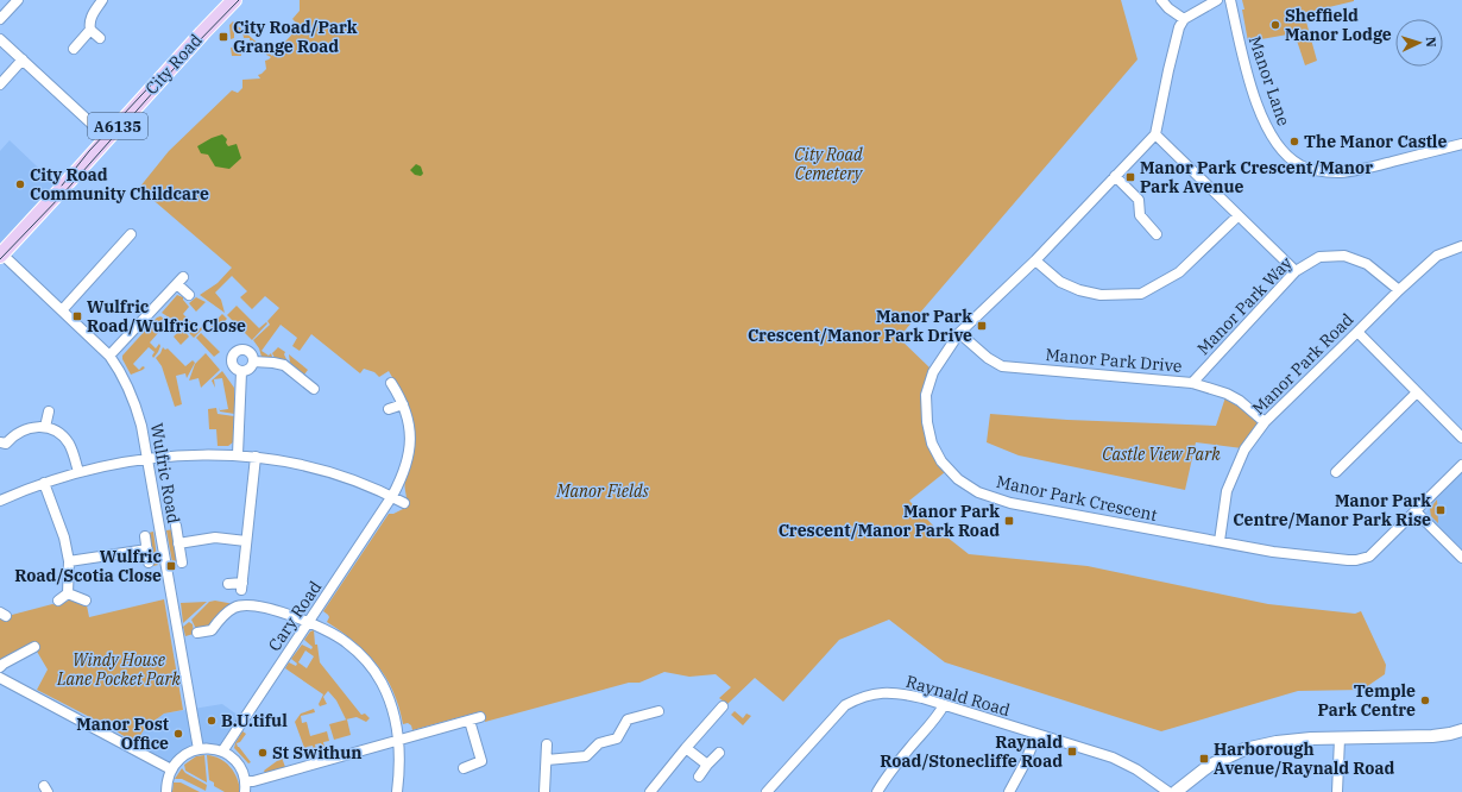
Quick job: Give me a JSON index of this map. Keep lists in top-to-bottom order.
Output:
{
  "streets": {
    "main road": ["City Road", "A6135"],
    "street": [
      "Manor Lane",
      "Manor Park Way",
      "Manor Park Drive",
      "Manor Park Road",
      "Wulfric Road",
      "Manor Park Crescent",
      "Cary Road",
      "Raynald Road"
    ]
  },
  "crossings": [
    ["City Road", "Wulfric Road"],
    ["Manor Park Way", "Manor Park Drive"],
    ["Manor Park Way", "Manor Park Road"],
    ["Manor Park Drive", "Manor Park Road"],
    ["Manor Park Drive", "Manor Park Crescent"],
    ["Manor Park Road", "Manor Park Crescent"]
  ],
  "parks": [
    "City Road Cemetery",
    "Castle View Park",
    "Manor Fields",
    "Windy House Lane Pocket Park"
  ],
  "places": {
    "other": [
      "Sheffield Manor Lodge",
      "The Manor Castle",
      "City Road Community Childcare",
      "Temple Park Centre",
      "B.U.tiful",
      "Manor Post Office",
      "St Swithun"
    ],
    "transit": [
      "City Road/Park Grange Road",
      "Manor Park Crescent/Manor Park Avenue",
      "Wulfric Road/Wulfric Close",
      "Manor Park Crescent/Manor Park Drive",
      "Manor Park Centre/Manor Park Rise",
      "Manor Park Crescent/Manor Park Road",
      "Wulfric Road/Scotia Close",
      "Raynald Road/Stonecliffe Road",
      "Harborough Avenue/Raynald Road"
    ]
  },
  "north": "right"
}
